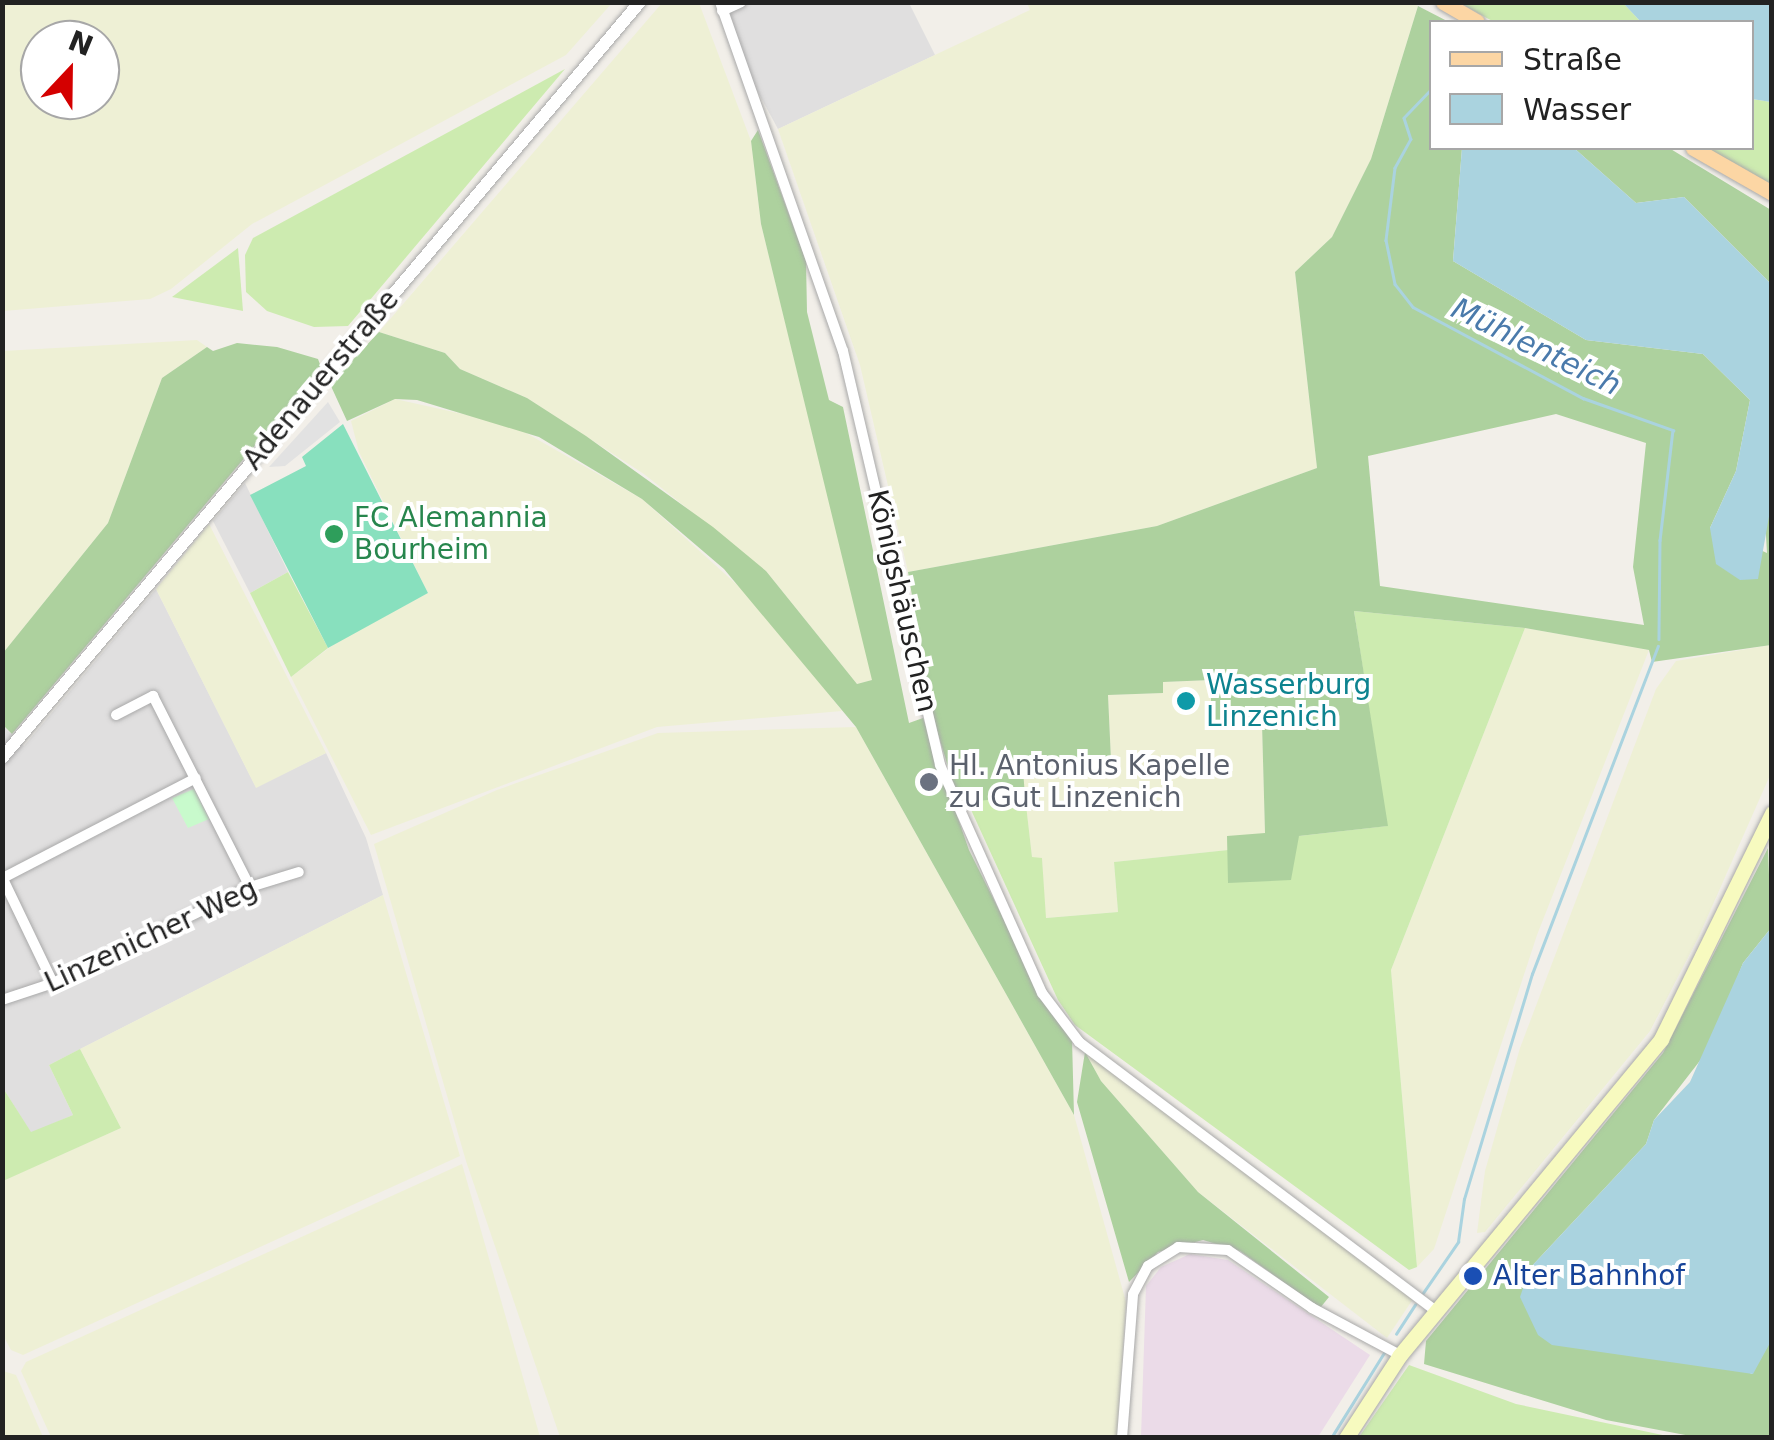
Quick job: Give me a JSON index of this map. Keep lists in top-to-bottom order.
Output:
{
  "streets": {
    "street": ["Adenauerstraße", "Königshäuschen", "Linzenicher Weg"]
  },
  "water": ["Mühlenteich"],
  "places": [
    "FC Alemannia Bourheim",
    "Wasserburg Linzenich",
    "Hl. Antonius Kapelle zu Gut Linzenich",
    "Alter Bahnhof"
  ],
  "legend": ["Straße", "Wasser"],
  "north": "top"
}
